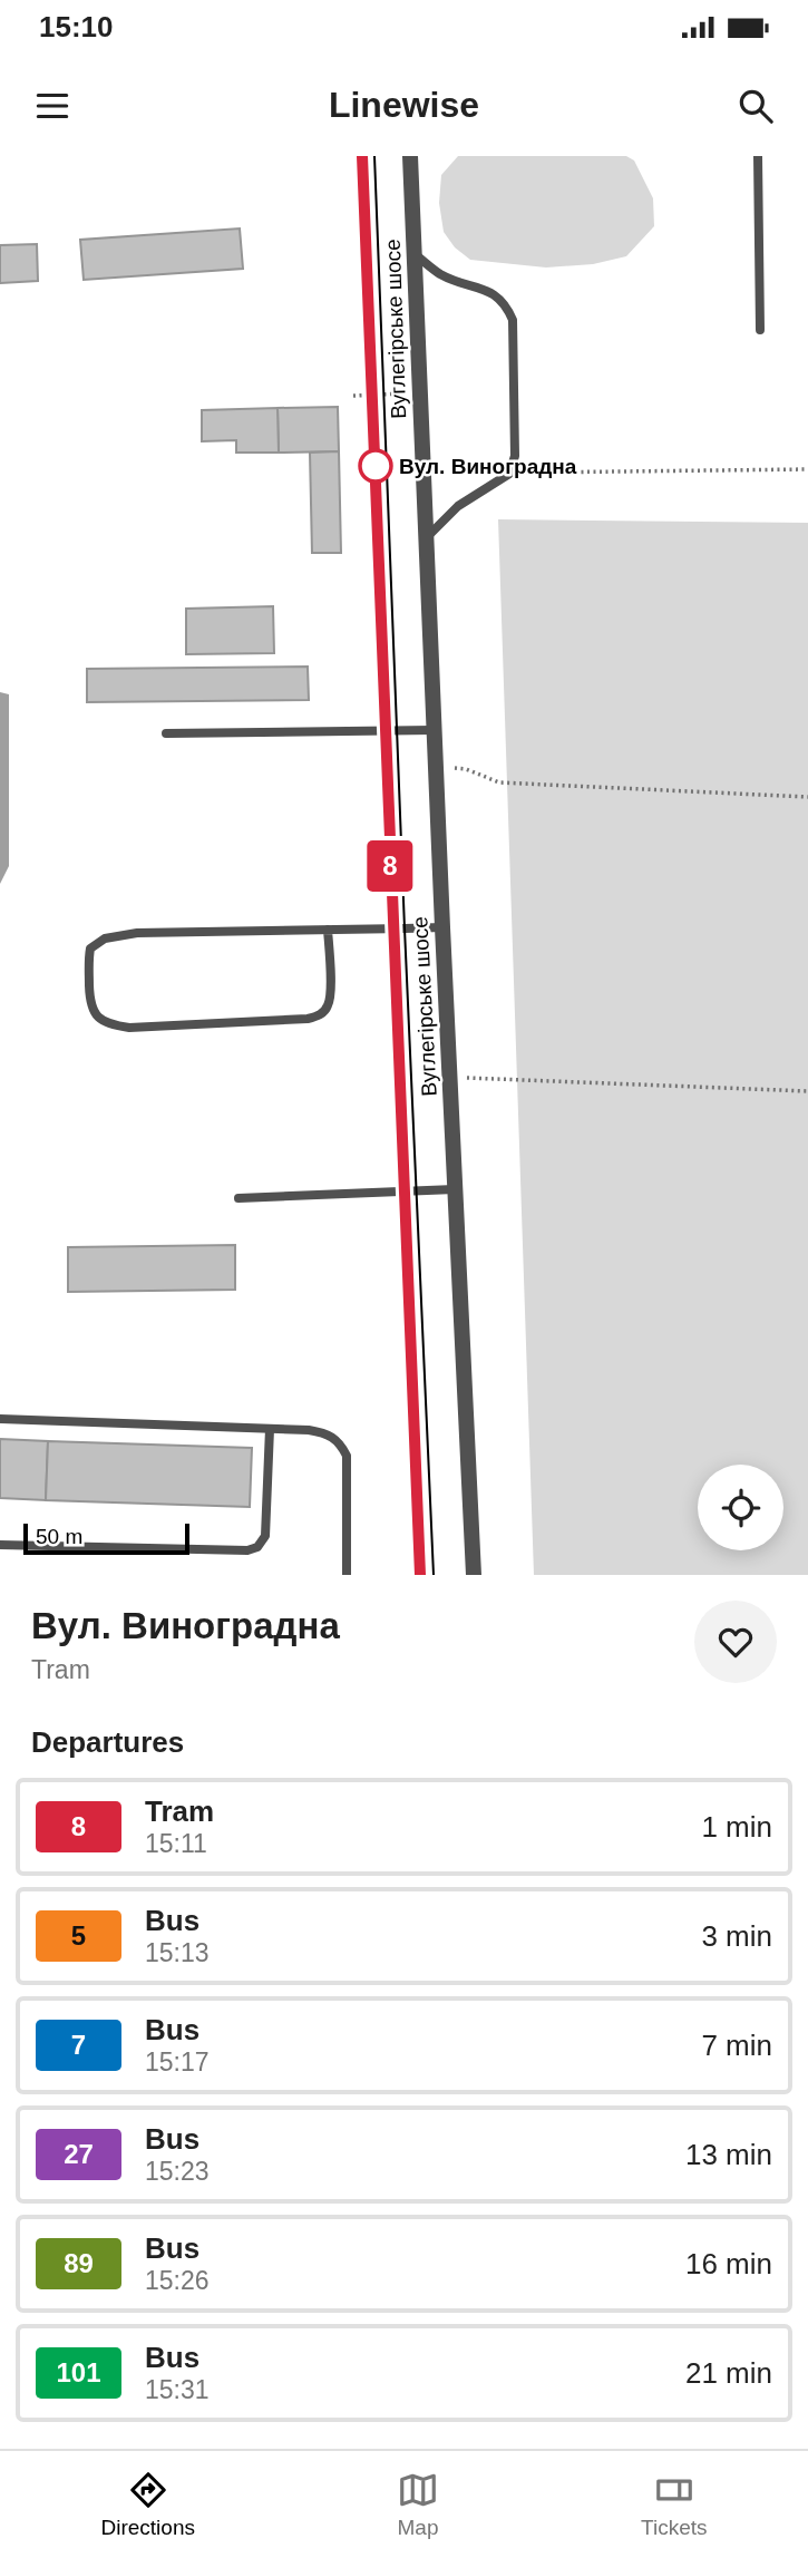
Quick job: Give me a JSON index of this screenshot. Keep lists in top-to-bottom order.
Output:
{
  "streets": {
    "street": ["Вуглегірське шосе"]
  },
  "places": ["Вул. Виноградна"],
  "lines": ["tram line 8"],
  "scale_bar": "50 m",
  "page": {
    "status": "15:10",
    "header": "Linewise",
    "on_map": "8",
    "scale": "50 m",
    "heading": [
      ["Вул. Виноградна", "Tram"],
      "Departures"
    ],
    "list": [
      {
        "mark": "8",
        "name": "Tram",
        "note": "15:11",
        "value": "1 min"
      },
      {
        "mark": "5",
        "name": "Bus",
        "note": "15:13",
        "value": "3 min"
      },
      {
        "mark": "7",
        "name": "Bus",
        "note": "15:17",
        "value": "7 min"
      },
      {
        "mark": "27",
        "name": "Bus",
        "note": "15:23",
        "value": "13 min"
      },
      {
        "mark": "89",
        "name": "Bus",
        "note": "15:26",
        "value": "16 min"
      },
      {
        "mark": "101",
        "name": "Bus",
        "note": "15:31",
        "value": "21 min"
      }
    ],
    "tabs": ["Directions", "Map", "Tickets"]
  }
}
